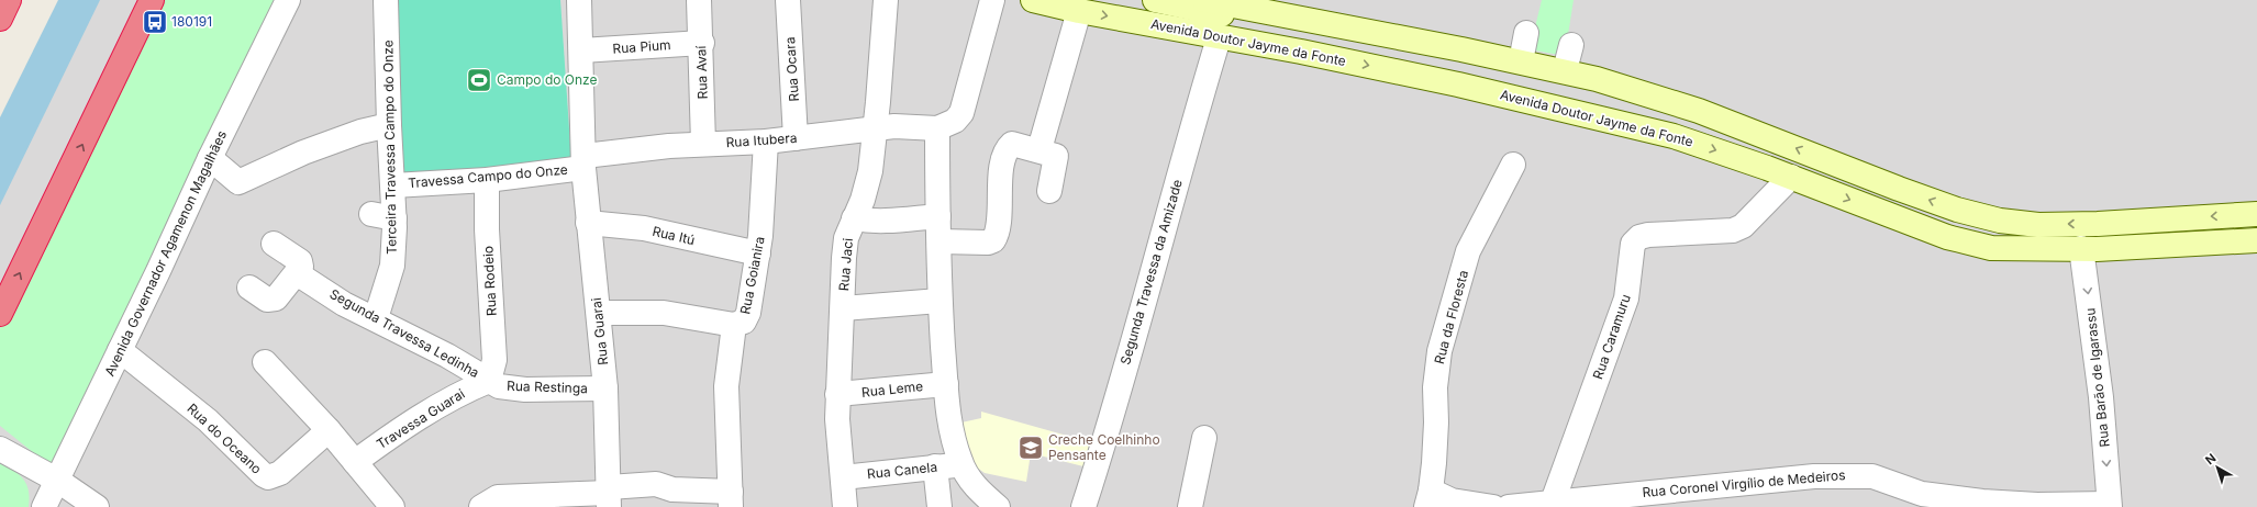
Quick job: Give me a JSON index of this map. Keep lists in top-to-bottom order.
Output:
{
  "streets": {
    "main road": ["Avenida Doutor Jayme da Fonte"],
    "street": [
      "Rua Pium",
      "Rua Ocara",
      "Rua Avaí",
      "Rua Itubera",
      "Terceira Travessa Campo do Onze",
      "Travessa Campo do Onze",
      "Rua Itú",
      "Avenida Governador Agamenon Magalhães",
      "Rua Jaci",
      "Segunda Travessa da Amizade",
      "Rua Goianira",
      "Rua Rodeio",
      "Rua da Floresta",
      "Rua Guarai",
      "Segunda Travessa Ledinha",
      "Rua Caramuru",
      "Rua Barão de Igarassu",
      "Rua Restinga",
      "Rua Leme",
      "Travessa Guarai",
      "Rua do Oceano",
      "Rua Canela",
      "Rua Coronel Virgílio de Medeiros"
    ]
  },
  "crossings": [
    ["Avenida Doutor Jayme da Fonte", "Segunda Travessa da Amizade"],
    ["Avenida Doutor Jayme da Fonte", "Rua Caramuru"],
    ["Avenida Doutor Jayme da Fonte", "Rua Barão de Igarassu"],
    ["Rua Pium", "Rua Avaí"],
    ["Rua Pium", "Rua Guarai"],
    ["Rua Ocara", "Rua Itubera"],
    ["Rua Avaí", "Rua Itubera"],
    ["Rua Itubera", "Travessa Campo do Onze"],
    ["Rua Itubera", "Rua Jaci"],
    ["Rua Itubera", "Rua Goianira"],
    ["Rua Itubera", "Rua Guarai"],
    ["Terceira Travessa Campo do Onze", "Travessa Campo do Onze"],
    ["Terceira Travessa Campo do Onze", "Segunda Travessa Ledinha"],
    ["Travessa Campo do Onze", "Rua Rodeio"],
    ["Travessa Campo do Onze", "Rua Guarai"],
    ["Rua Itú", "Rua Goianira"],
    ["Rua Itú", "Rua Guarai"],
    ["Avenida Governador Agamenon Magalhães", "Rua do Oceano"],
    ["Rua Jaci", "Rua Leme"],
    ["Rua Jaci", "Rua Canela"],
    ["Rua Rodeio", "Segunda Travessa Ledinha"],
    ["Rua Rodeio", "Rua Restinga"],
    ["Rua Rodeio", "Travessa Guarai"],
    ["Rua Guarai", "Rua Restinga"],
    ["Segunda Travessa Ledinha", "Rua Restinga"],
    ["Segunda Travessa Ledinha", "Travessa Guarai"],
    ["Rua Caramuru", "Rua Coronel Virgílio de Medeiros"],
    ["Rua Barão de Igarassu", "Rua Coronel Virgílio de Medeiros"],
    ["Rua Restinga", "Travessa Guarai"]
  ],
  "one_way": ["Rua Barão de Igarassu"],
  "places": {
    "bus stop": ["180191"],
    "sports": ["Campo do Onze"],
    "school or university": ["Creche Coelhinho Pensante"]
  },
  "north": "top left"
}
